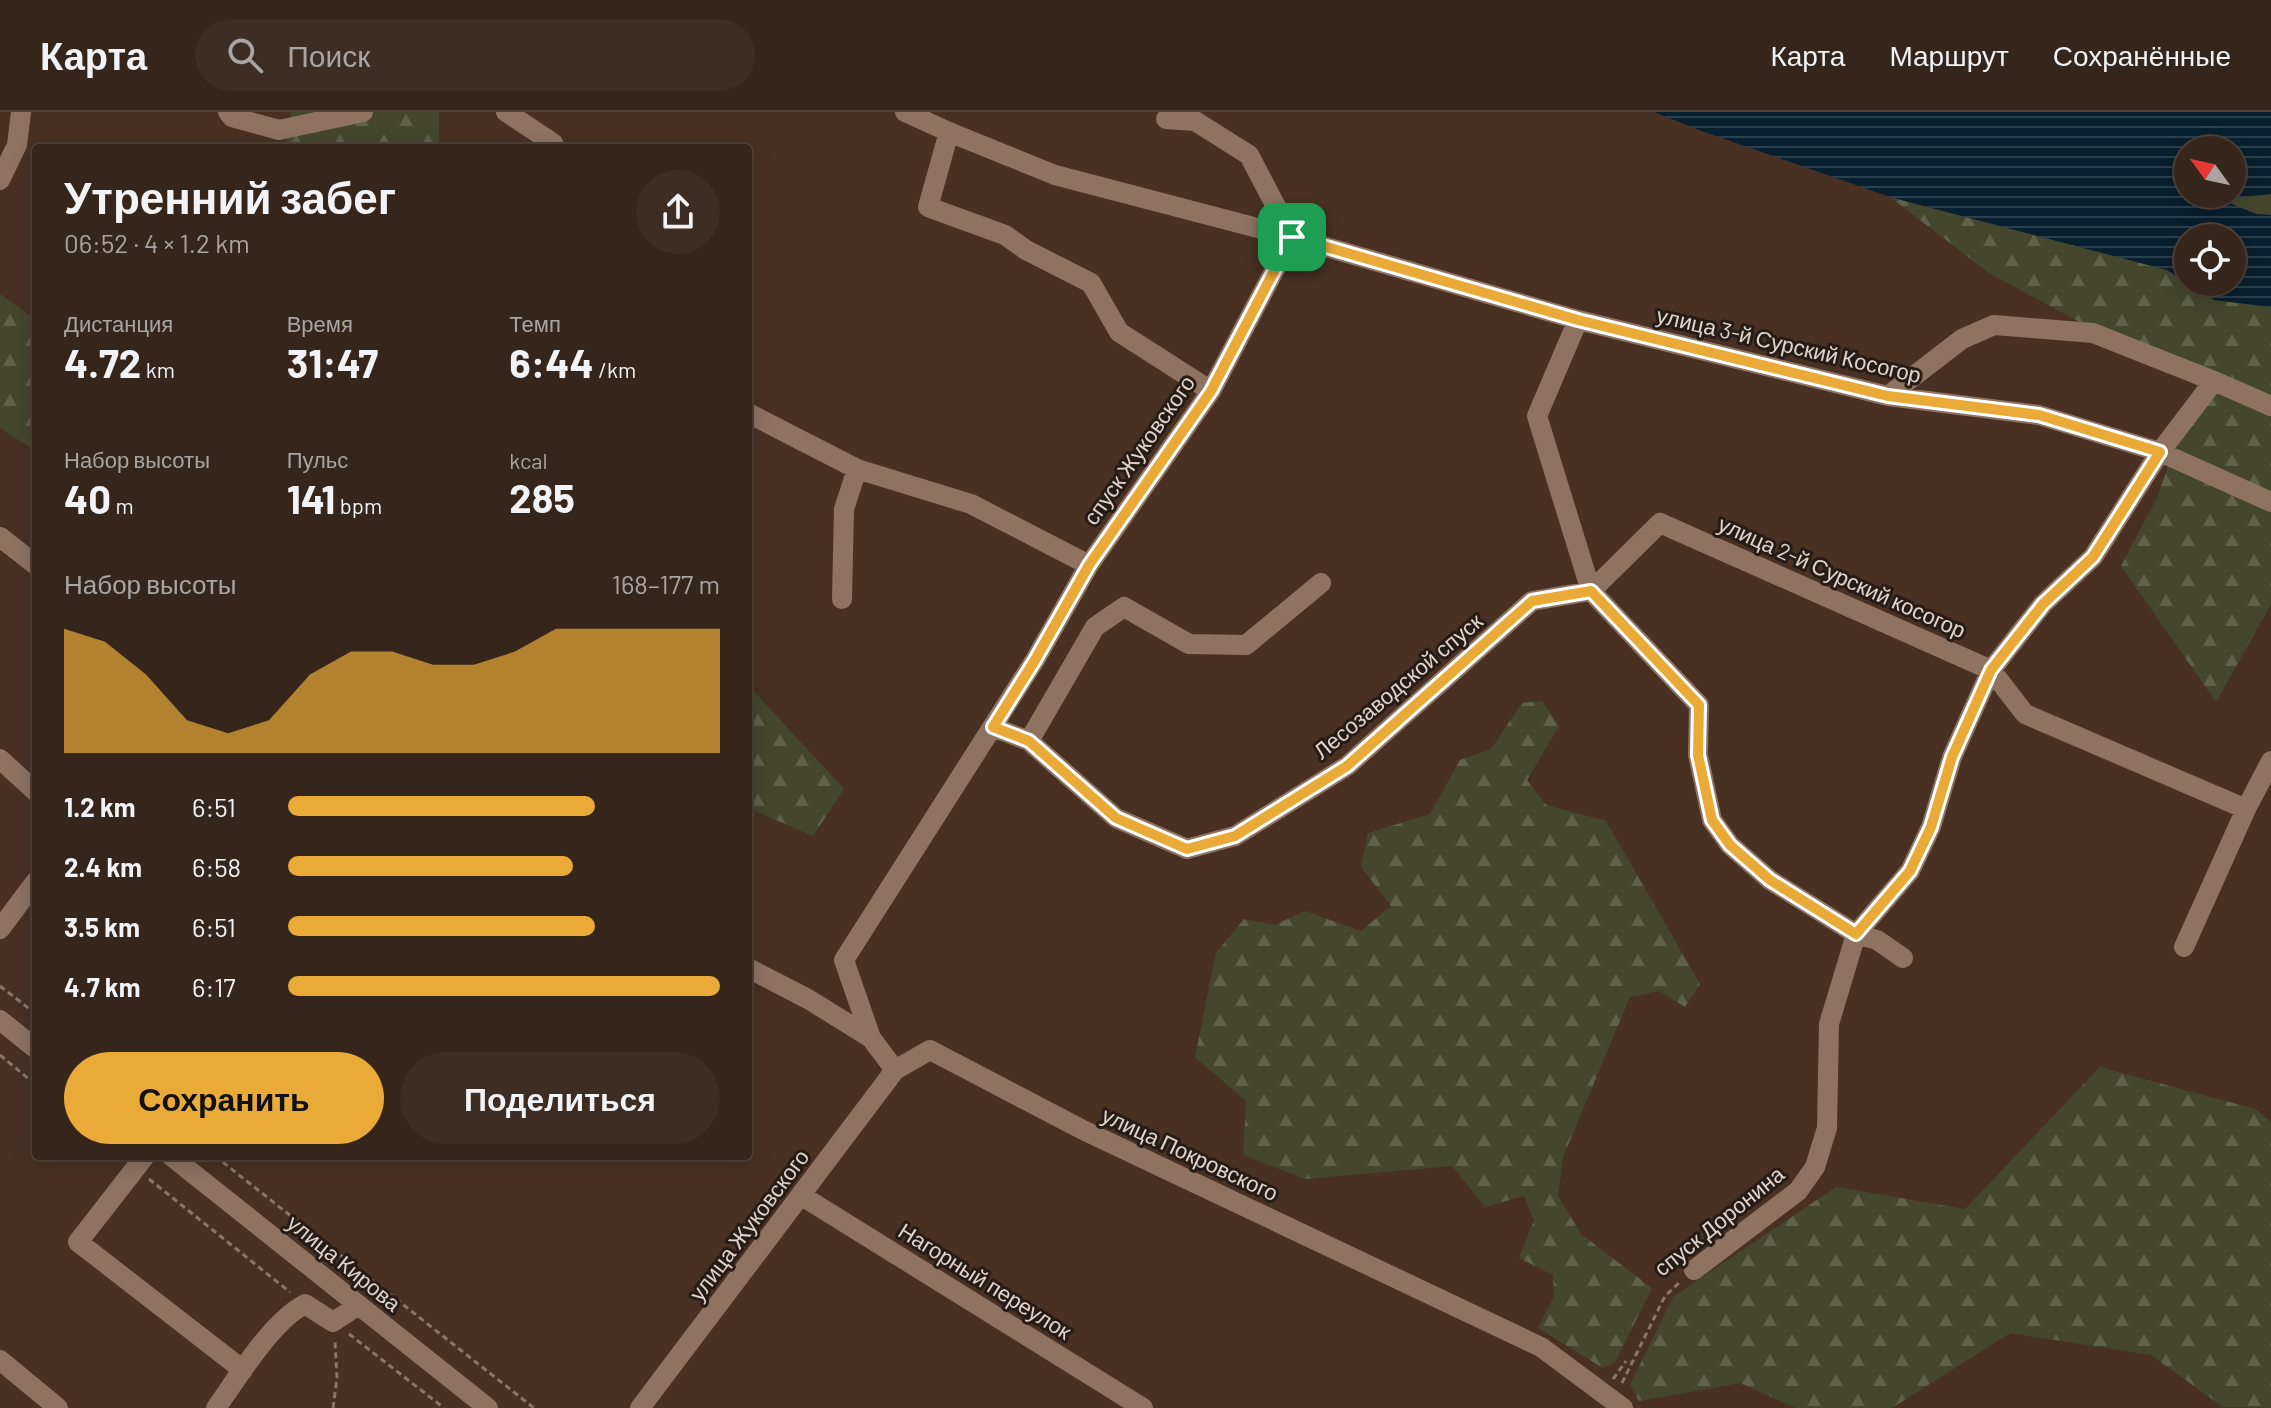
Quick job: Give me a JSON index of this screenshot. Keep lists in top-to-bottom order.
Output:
{
  "streets": {
    "street": [
      "улица 3-й Сурский Косогор",
      "спуск Жуковского",
      "улица 2-й Сурский косогор",
      "Лесозаводской спуск",
      "улица Покровского",
      "спуск Доронина",
      "улица Жуковского",
      "улица Кирова",
      "Нагорный переулок"
    ]
  },
  "crossings": [
    ["улица 3-й Сурский Косогор", "спуск Жуковского"],
    ["улица 3-й Сурский Косогор", "спуск Доронина"],
    ["спуск Жуковского", "Лесозаводской спуск"],
    ["улица 2-й Сурский косогор", "Лесозаводской спуск"],
    ["улица 2-й Сурский косогор", "спуск Доронина"],
    ["улица Покровского", "спуск Доронина"],
    ["улица Покровского", "улица Жуковского"],
    ["улица Жуковского", "Нагорный переулок"]
  ],
  "north": "top left",
  "page": {
    "header": "Карта",
    "search": "Поиск",
    "nav": ["Карта", "Маршрут", "Сохранённые"],
    "heading": ["Утренний забег", "06:52 · 4 × 1.2 km"],
    "stats": [
      ["Дистанция", "4.72 km"],
      ["Время", "31:47"],
      ["Темп", "6:44 /km"],
      ["Набор высоты", "40 m"],
      ["Пульс", "141 bpm"],
      ["kcal", "285"]
    ],
    "chart": ["Набор высоты", "168–177 m"],
    "list": [
      {
        "name": "1.2 km",
        "note": "6:51"
      },
      {
        "name": "2.4 km",
        "note": "6:58"
      },
      {
        "name": "3.5 km",
        "note": "6:51"
      },
      {
        "name": "4.7 km",
        "note": "6:17"
      }
    ],
    "buttons": ["Сохранить", "Поделиться"]
  }
}
